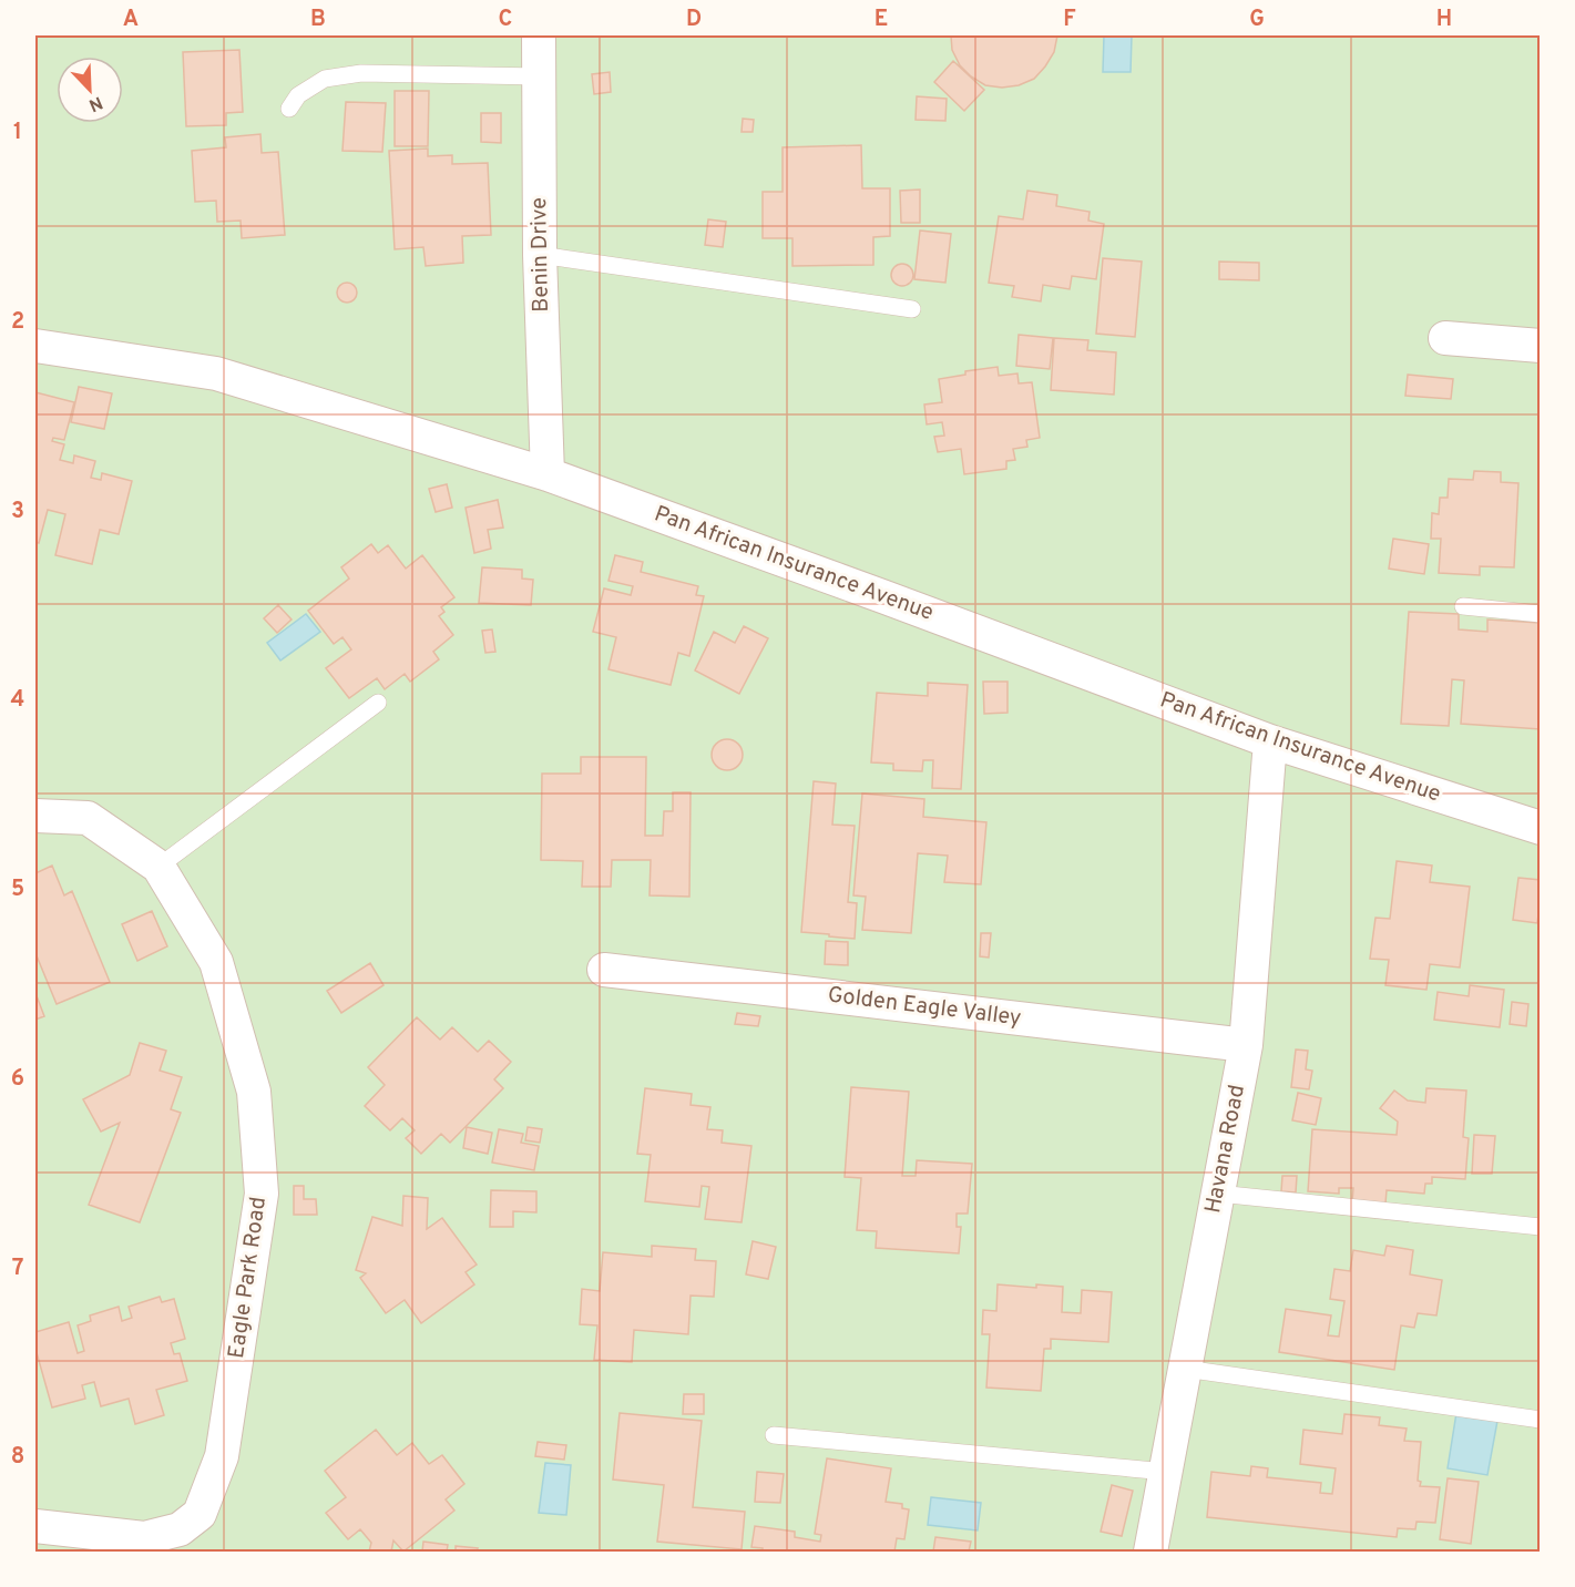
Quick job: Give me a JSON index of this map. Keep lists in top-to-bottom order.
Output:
{
  "streets": {
    "street": [
      "Benin Drive",
      "Pan African Insurance Avenue",
      "Golden Eagle Valley",
      "Havana Road",
      "Eagle Park Road"
    ]
  },
  "crossings": [
    ["Benin Drive", "Pan African Insurance Avenue"],
    ["Pan African Insurance Avenue", "Havana Road"],
    ["Golden Eagle Valley", "Havana Road"]
  ],
  "north": "bottom right",
  "grid": {
    "columns": [
      "A",
      "B",
      "C",
      "D",
      "E",
      "F",
      "G",
      "H"
    ],
    "rows": [
      "1",
      "2",
      "3",
      "4",
      "5",
      "6",
      "7",
      "8"
    ]
  }
}
